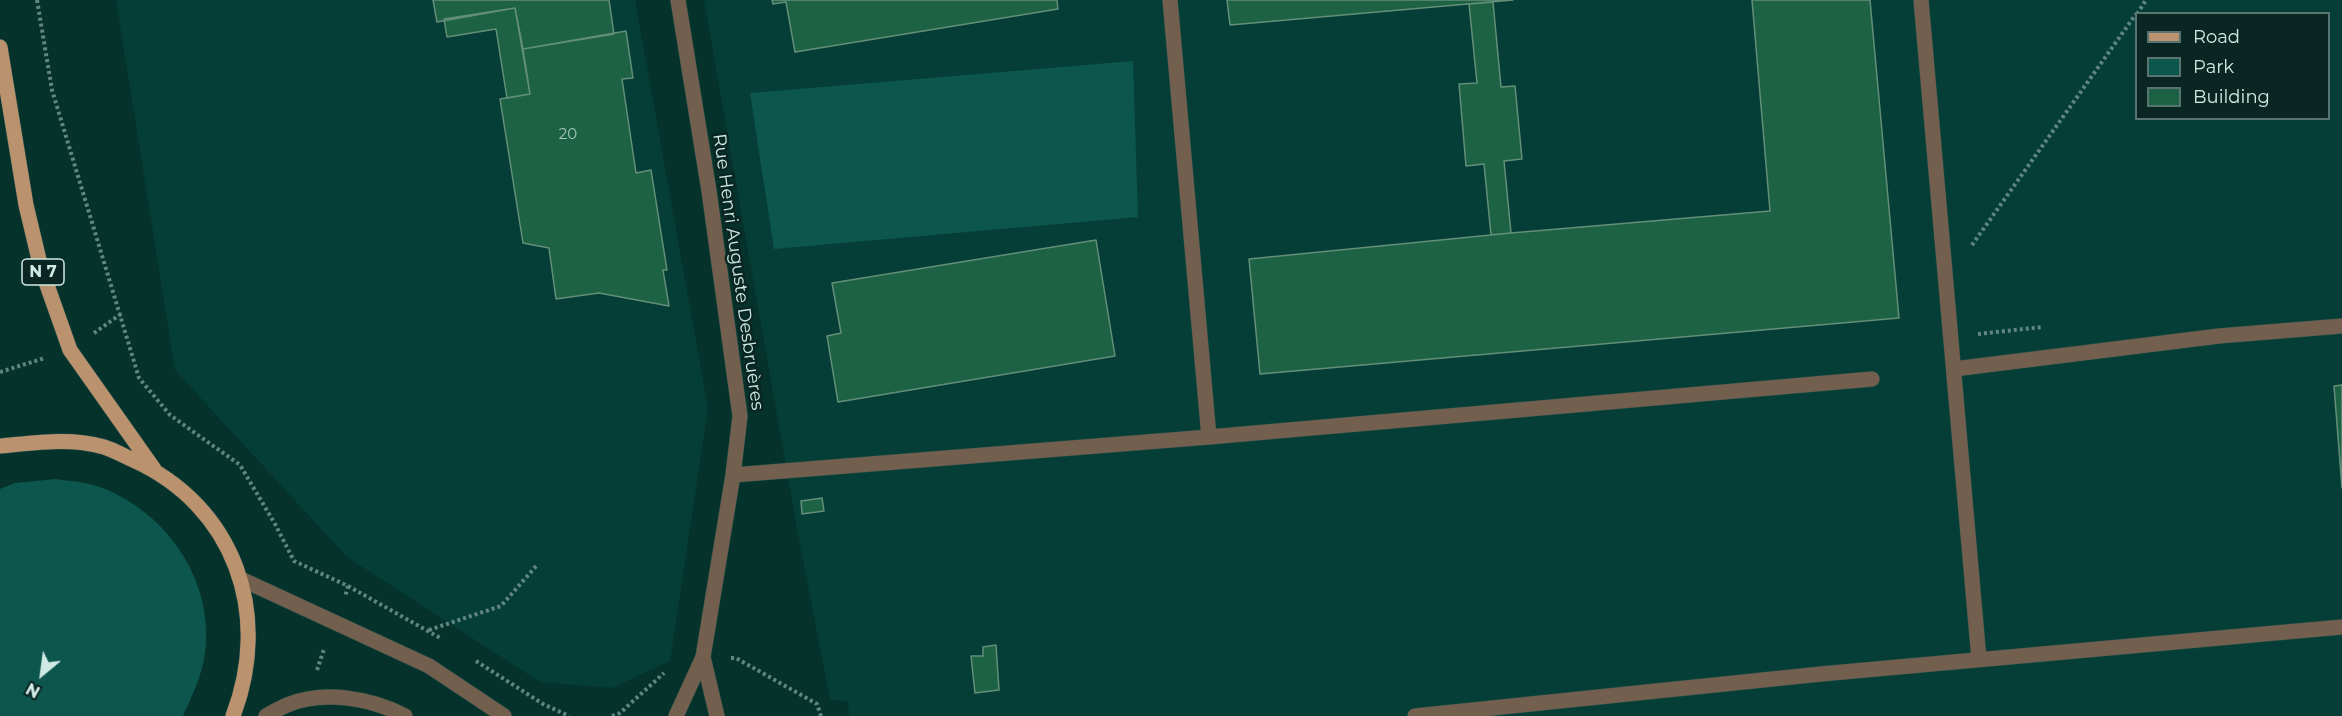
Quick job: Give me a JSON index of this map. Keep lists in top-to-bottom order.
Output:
{
  "streets": {
    "main road": ["N 7"],
    "street": ["Rue Henri Auguste Desbruères"]
  },
  "house_numbers": ["20"],
  "legend": ["Road", "Park", "Building"],
  "north": "bottom left"
}
